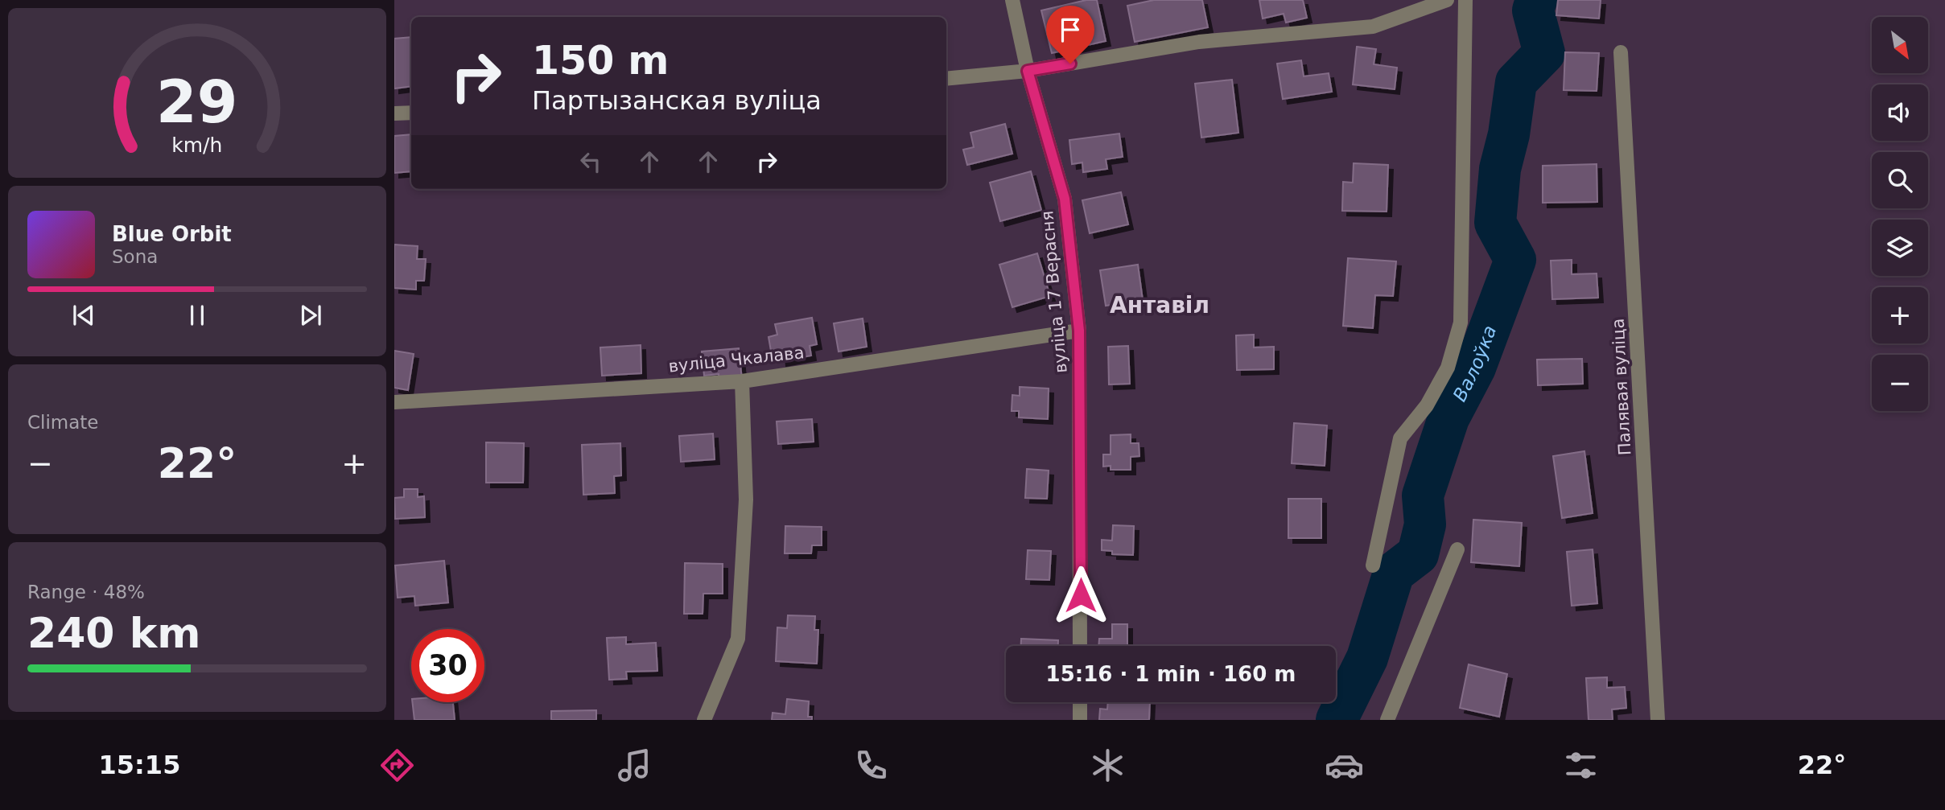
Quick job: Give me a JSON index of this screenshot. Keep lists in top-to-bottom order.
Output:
{
  "streets": {
    "street": ["вуліца 17 Верасня", "вуліца Чкалава", "Палявая вуліца"]
  },
  "crossings": [
    ["вуліца 17 Верасня", "вуліца Чкалава"]
  ],
  "districts": ["Антавіл"],
  "water": ["Валоўка"],
  "north": "bottom right",
  "page": {
    "map_buttons": ["+", "−"],
    "turn": ["150 m", "Партызанская вуліца"],
    "song": ["Blue Orbit", "Sona"],
    "tile": [
      "Climate",
      ["Range · 48%", "240 km"]
    ],
    "heat": ["−", "22°", "+"],
    "limit": "30",
    "trip": "15:16 · 1 min · 160 m",
    "tabs": ["15:15", "22°"],
    "gauge": ["29", "km/h"]
  }
}
